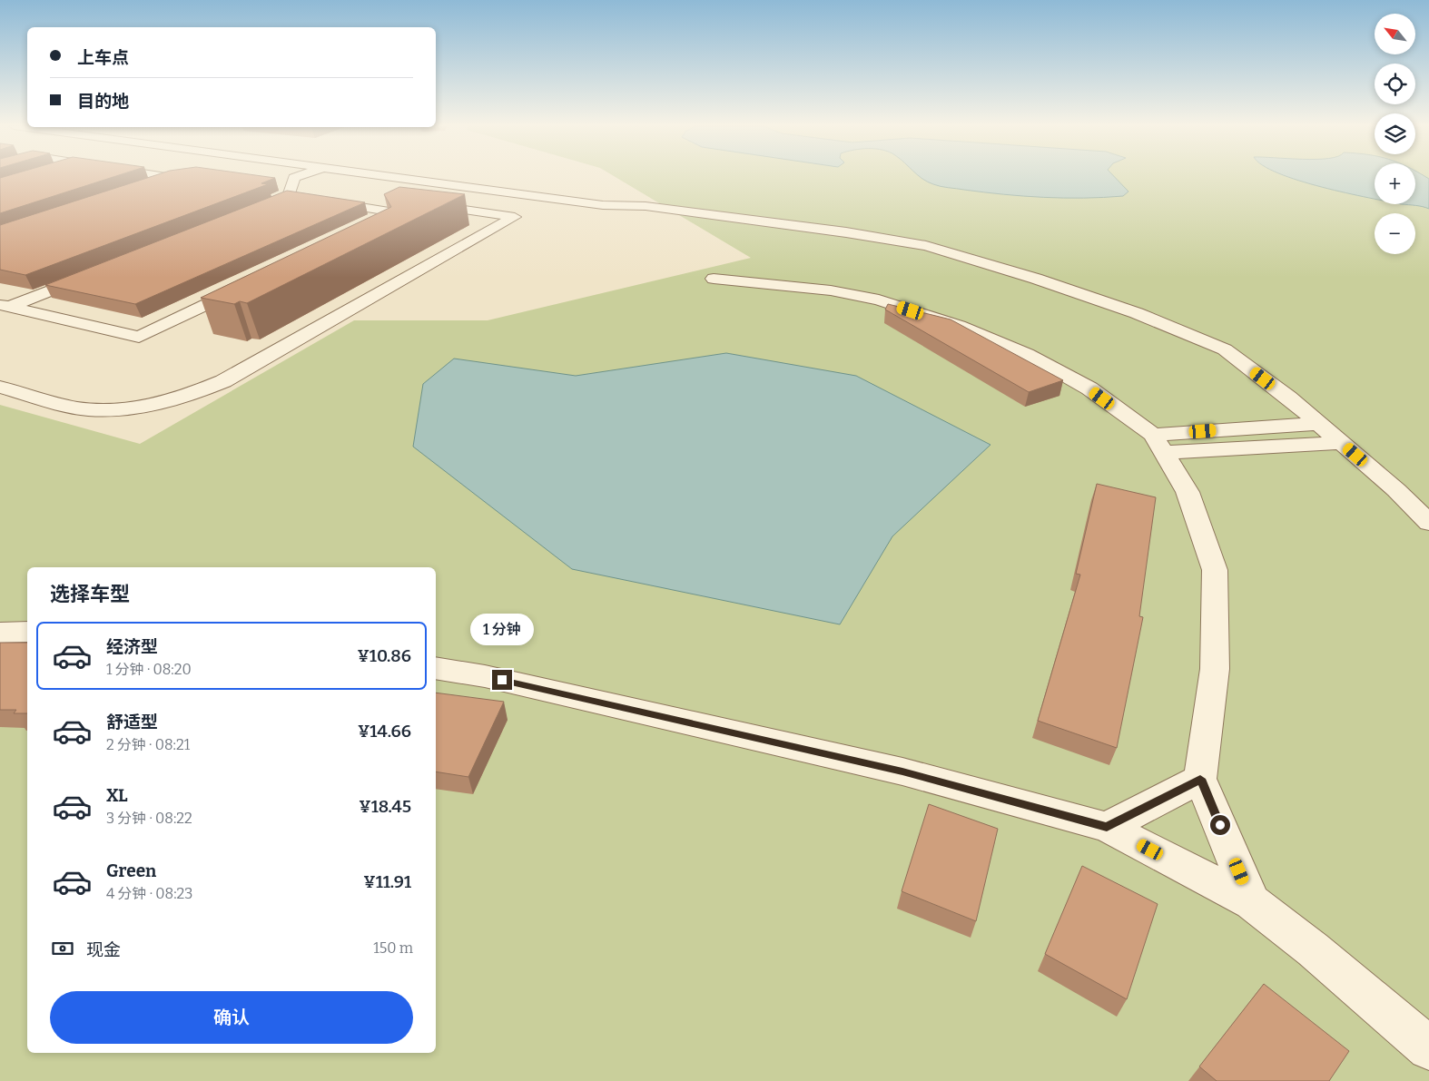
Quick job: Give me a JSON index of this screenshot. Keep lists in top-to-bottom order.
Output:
{
  "north": "top left",
  "page": {
    "map_buttons": ["+", "−"],
    "banner": ["上车点", "目的地"],
    "heading": "选择车型",
    "bubble": "1 分钟",
    "list": [
      {
        "name": "经济型",
        "note": "1 分钟 · 08:20",
        "value": "¥10.86"
      },
      {
        "name": "舒适型",
        "note": "2 分钟 · 08:21",
        "value": "¥14.66"
      },
      {
        "name": "XL",
        "note": "3 分钟 · 08:22",
        "value": "¥18.45"
      },
      {
        "name": "Green",
        "note": "4 分钟 · 08:23",
        "value": "¥11.91"
      }
    ],
    "pay": ["现金", "150 m"],
    "buttons": "确认"
  }
}
